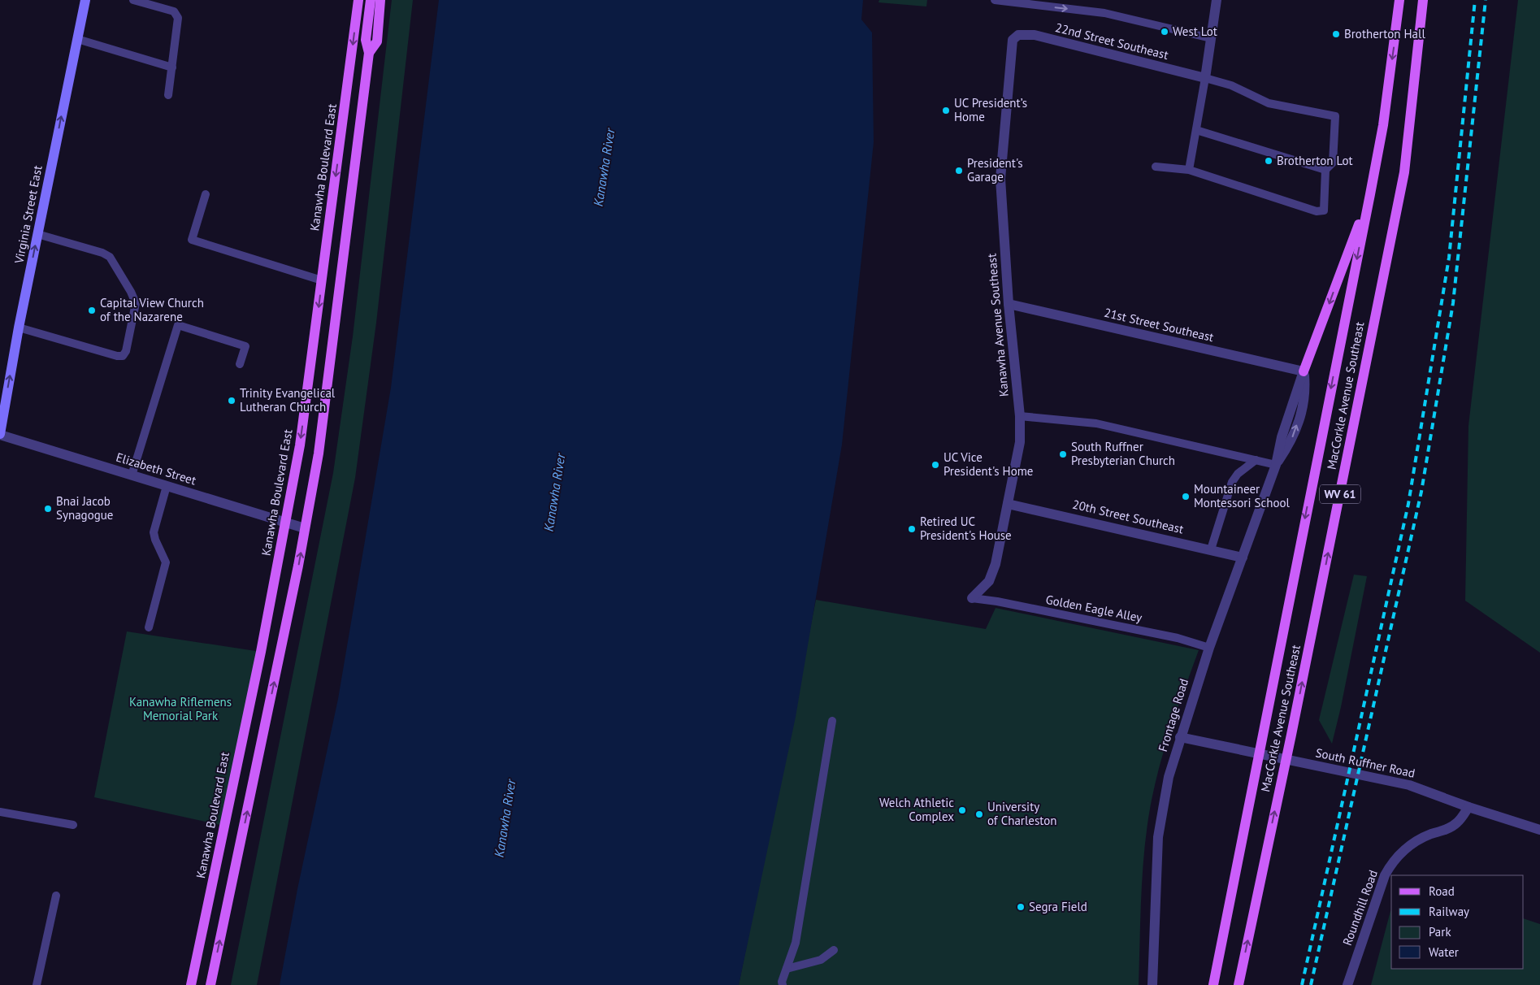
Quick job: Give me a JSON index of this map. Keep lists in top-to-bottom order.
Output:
{
  "streets": {
    "main road": [
      "Kanawha Boulevard East",
      "Virginia Street East",
      "MacCorkle Avenue Southeast",
      "WV 61"
    ],
    "street": [
      "22nd Street Southeast",
      "Kanawha Avenue Southeast",
      "21st Street Southeast",
      "Elizabeth Street",
      "20th Street Southeast",
      "Frontage Road",
      "South Ruffner Road",
      "Roundhill Road"
    ],
    "lane": ["Golden Eagle Alley"]
  },
  "crossings": [
    ["22nd Street Southeast", "Kanawha Avenue Southeast"],
    ["Kanawha Boulevard East", "Elizabeth Street"],
    ["Virginia Street East", "Elizabeth Street"],
    ["Kanawha Avenue Southeast", "21st Street Southeast"],
    ["Kanawha Avenue Southeast", "20th Street Southeast"],
    ["Kanawha Avenue Southeast", "Golden Eagle Alley"],
    ["21st Street Southeast", "Frontage Road"],
    ["MacCorkle Avenue Southeast", "South Ruffner Road"],
    ["20th Street Southeast", "Frontage Road"],
    ["Golden Eagle Alley", "Frontage Road"],
    ["Frontage Road", "South Ruffner Road"],
    ["South Ruffner Road", "Roundhill Road"]
  ],
  "one_way": ["Virginia Street East"],
  "water": ["Kanawha River"],
  "parks": ["Kanawha Riflemens Memorial Park"],
  "places": [
    "West Lot",
    "Brotherton Hall",
    "UC President’s Home",
    "Brotherton Lot",
    "President's Garage",
    "Capital View Church of the Nazarene",
    "Trinity Evangelical Lutheran Church",
    "South Ruffner Presbyterian Church",
    "UC Vice President's Home",
    "Mountaineer Montessori School",
    "Bnai Jacob Synagogue",
    "Retired UC President's House",
    "Welch Athletic Complex",
    "University of Charleston",
    "Segra Field"
  ],
  "legend": [
    "Road",
    "Railway",
    "Park",
    "Water"
  ]
}
